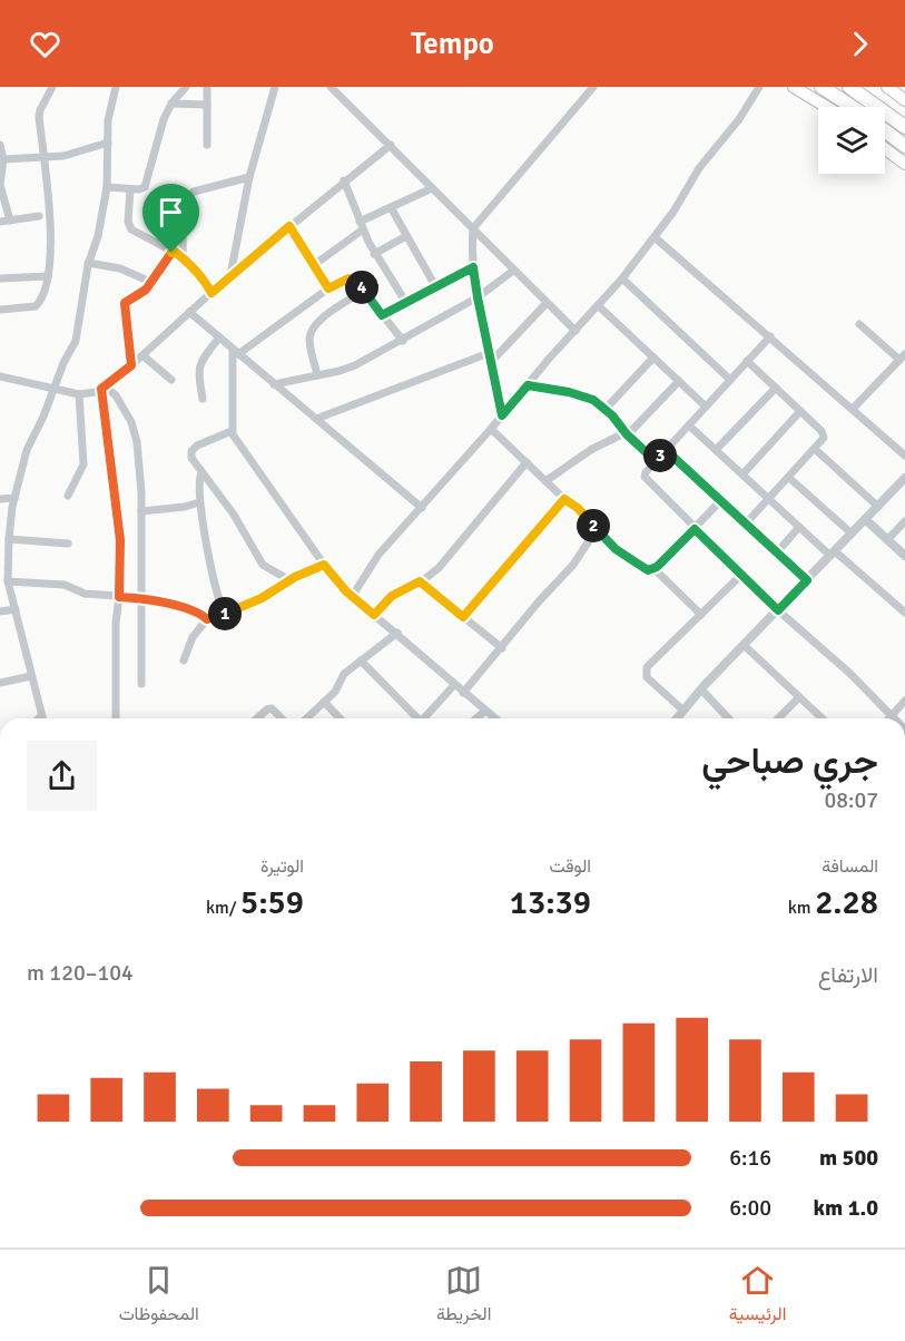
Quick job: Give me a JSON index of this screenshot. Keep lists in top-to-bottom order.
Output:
{
  "page": {
    "header": "Tempo",
    "pins": [
      "4",
      "3",
      "2",
      "1"
    ],
    "heading": ["جري صباحي", "08:07"],
    "stats": [
      ["المسافة", "2.28 km"],
      ["الوقت", "13:39"],
      ["الوتيرة", "5:59 /km"]
    ],
    "chart": ["الارتفاع", "104–120 m"],
    "list": [
      {
        "name": "500 m",
        "note": "6:16"
      },
      {
        "name": "1.0 km",
        "note": "6:00"
      }
    ],
    "tabs": ["الرئيسية", "الخريطة", "المحفوظات"]
  }
}
